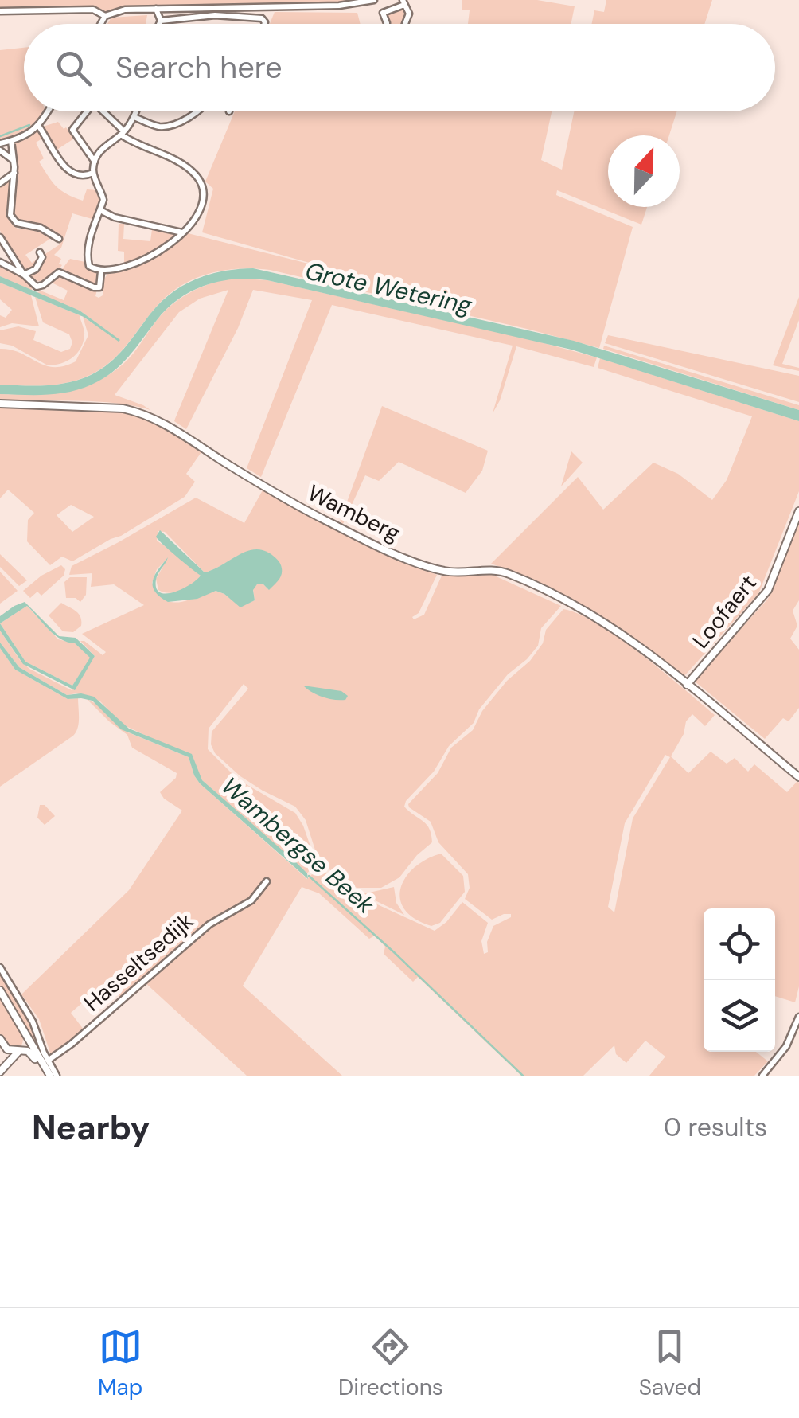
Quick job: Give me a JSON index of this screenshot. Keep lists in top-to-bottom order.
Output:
{
  "streets": {
    "street": ["Wamberg", "Loofaert", "Hasseltsedijk"]
  },
  "crossings": [
    ["Wamberg", "Loofaert"]
  ],
  "water": ["Grote Wetering", "Wambergse Beek"],
  "north": "top",
  "page": {
    "search": "Search here",
    "heading": ["Nearby", "0 results"],
    "nav": ["Map", "Directions", "Saved"]
  }
}
